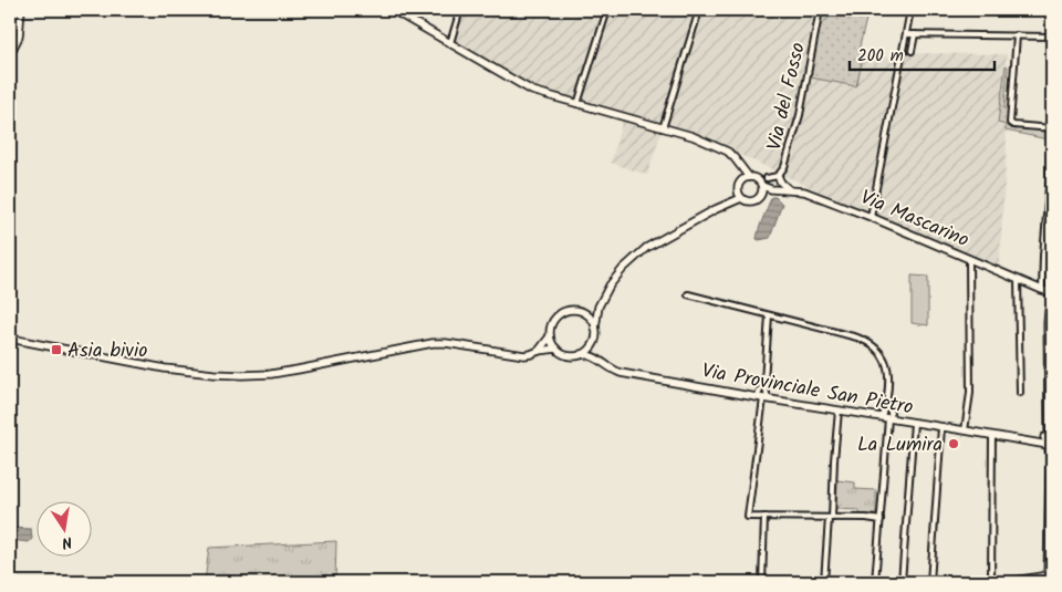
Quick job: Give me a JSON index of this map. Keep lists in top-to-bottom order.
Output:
{
  "streets": {
    "main road": ["Via Mascarino", "Via Provinciale San Pietro"],
    "street": ["Via del Fosso"]
  },
  "places": {
    "transit": ["Asia bivio"],
    "other": ["La Lumira"]
  },
  "scale_bar": "200 m",
  "north": "bottom"
}
